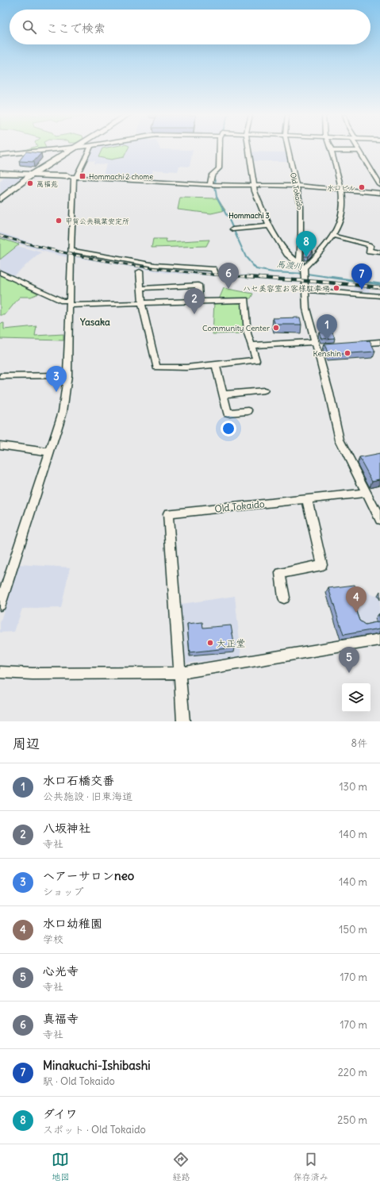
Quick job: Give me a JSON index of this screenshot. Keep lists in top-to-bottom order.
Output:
{
  "streets": {
    "street": ["Old Tokaido"]
  },
  "districts": ["Hommachi 3", "Yasaka"],
  "water": ["馬渡川"],
  "places": {
    "transit": ["Hommachi 2 chome"],
    "other": [
      "萬福苑",
      "水口ビル",
      "甲賀公共職業安定所",
      "ハセ美容室お客様駐車場",
      "Community Center",
      "Kenshin",
      "大正堂"
    ]
  },
  "page": {
    "search": "ここで検索",
    "pins": [
      "8",
      "6",
      "7",
      "2",
      "1",
      "3",
      "4",
      "5"
    ],
    "heading": ["周辺", "8件"],
    "list": [
      {
        "mark": "1",
        "name": "水口石橋交番",
        "note": "公共施設 · 旧東海道",
        "value": "130 m"
      },
      {
        "mark": "2",
        "name": "八坂神社",
        "note": "寺社",
        "value": "140 m"
      },
      {
        "mark": "3",
        "name": "ヘアーサロンneo",
        "note": "ショップ",
        "value": "140 m"
      },
      {
        "mark": "4",
        "name": "水口幼稚園",
        "note": "学校",
        "value": "150 m"
      },
      {
        "mark": "5",
        "name": "心光寺",
        "note": "寺社",
        "value": "170 m"
      },
      {
        "mark": "6",
        "name": "真福寺",
        "note": "寺社",
        "value": "170 m"
      },
      {
        "mark": "7",
        "name": "Minakuchi-Ishibashi",
        "note": "駅 · Old Tokaido",
        "value": "220 m"
      },
      {
        "mark": "8",
        "name": "ダイワ",
        "note": "スポット · Old Tokaido",
        "value": "250 m"
      }
    ],
    "nav": ["地図", "経路", "保存済み"]
  }
}
